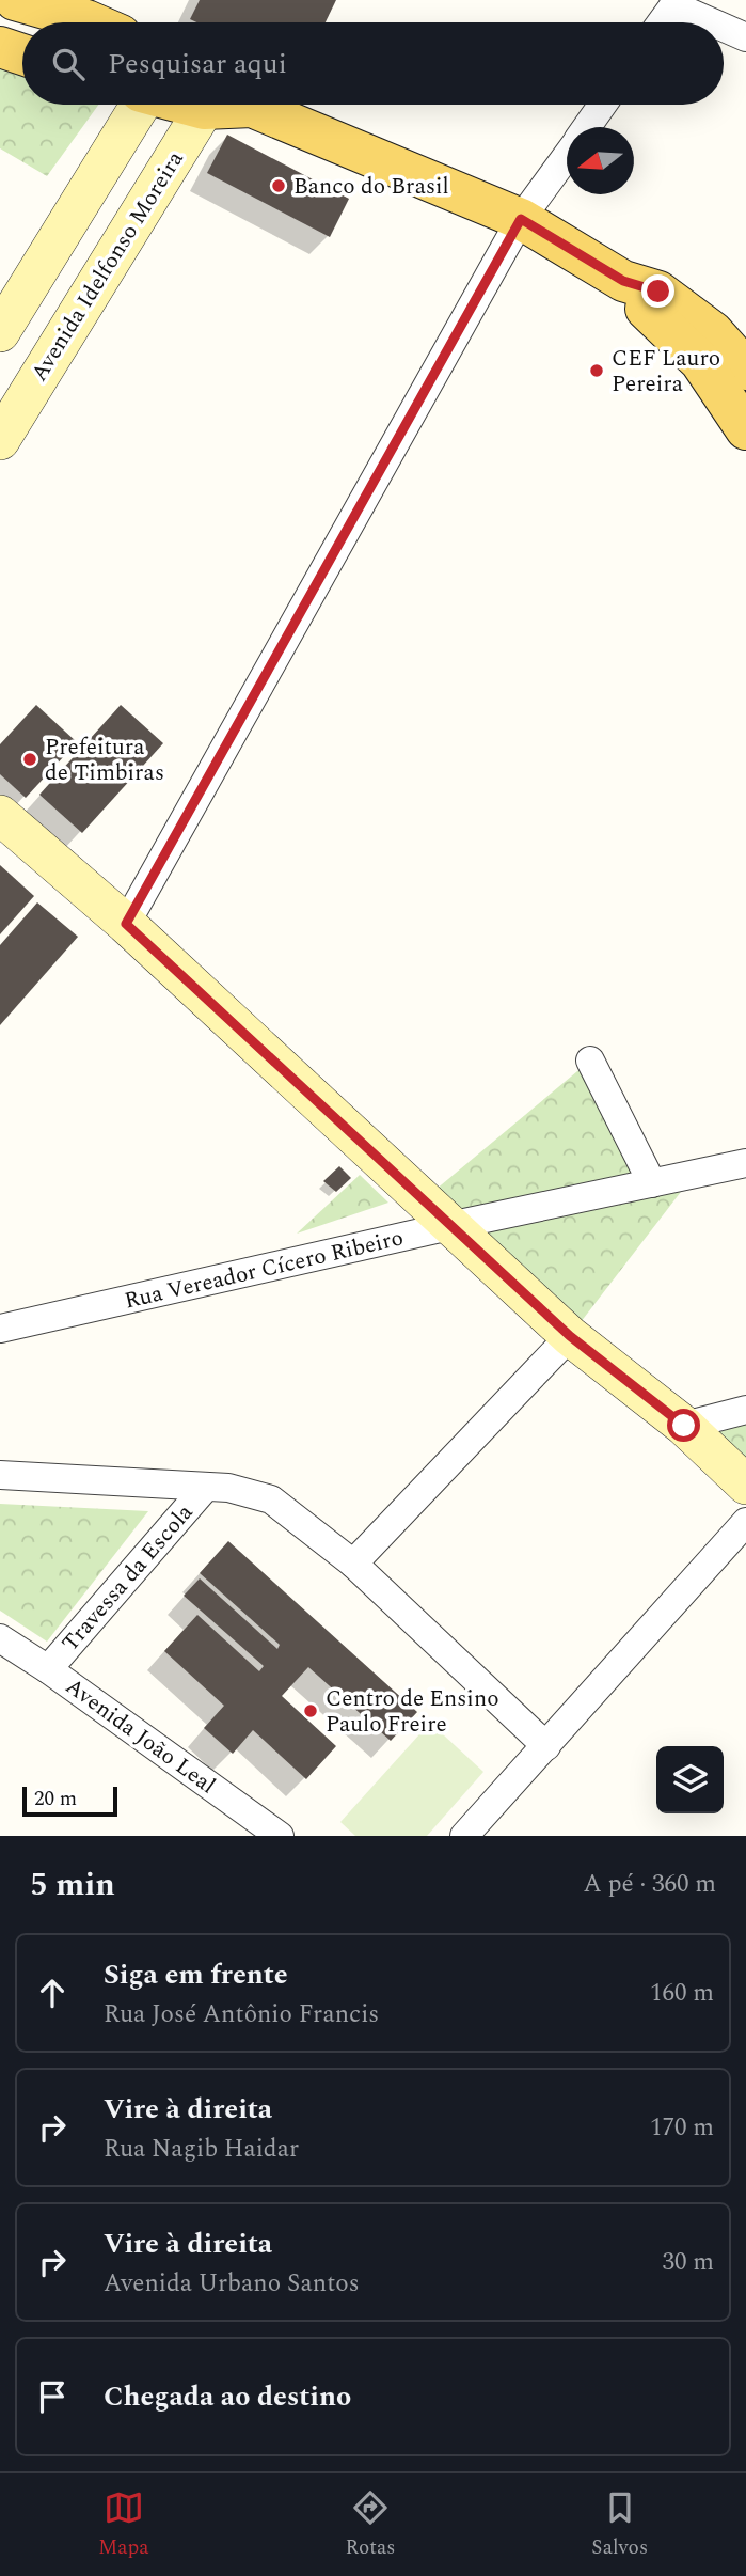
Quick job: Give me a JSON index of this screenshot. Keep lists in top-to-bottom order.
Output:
{
  "streets": {
    "street": [
      "Avenida Idelfonso Moreira",
      "Rua Vereador Cícero Ribeiro",
      "Travessa da Escola",
      "Avenida João Leal"
    ]
  },
  "crossings": [
    ["Travessa da Escola", "Avenida João Leal"]
  ],
  "places": [
    "Banco do Brasil",
    "CEF Lauro Pereira",
    "Prefeitura de Timbiras",
    "Centro de Ensino Paulo Freire"
  ],
  "scale_bar": "20 m",
  "north": "left",
  "page": {
    "search": "Pesquisar aqui",
    "scale": "20 m",
    "heading": ["5 min", "A pé · 360 m"],
    "list": [
      ["Siga em frente", "Rua José Antônio Francis", "160 m"],
      ["Vire à direita", "Rua Nagib Haidar", "170 m"],
      ["Vire à direita", "Avenida Urbano Santos", "30 m"],
      "Chegada ao destino"
    ],
    "nav": ["Mapa", "Rotas", "Salvos"]
  }
}
